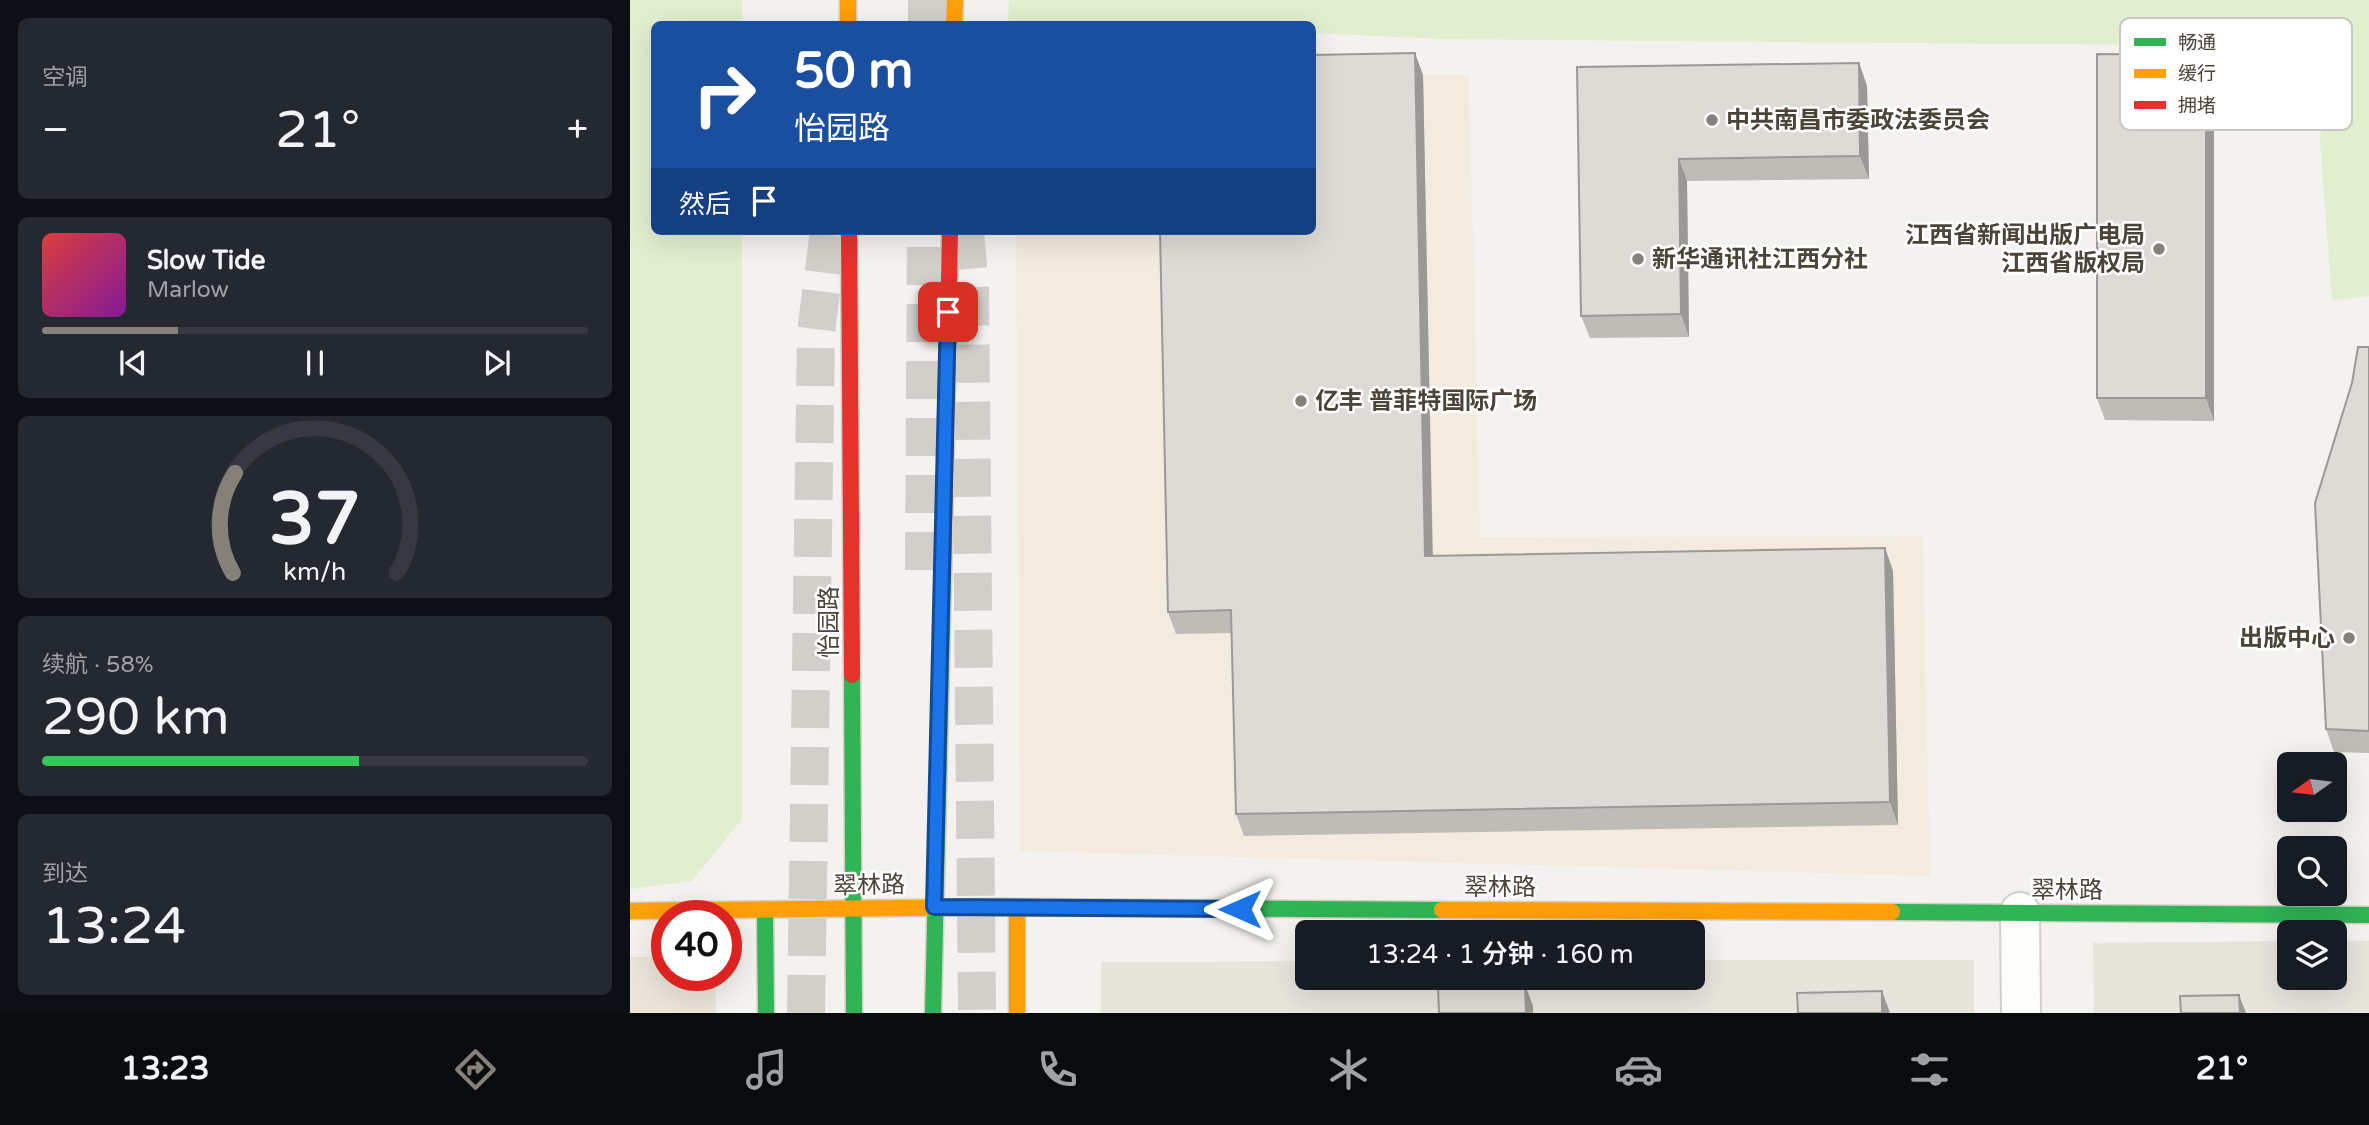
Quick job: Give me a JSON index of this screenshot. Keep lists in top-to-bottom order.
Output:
{
  "streets": {
    "street": ["怡园路", "翠林路"]
  },
  "crossings": [
    ["怡园路", "翠林路"]
  ],
  "places": [
    "中共南昌市委政法委员会",
    "江西省新闻出版广电局 江西省版权局",
    "新华通讯社江西分社",
    "亿丰 普菲特国际广场",
    "出版中心"
  ],
  "legend": ["畅通", "缓行", "拥堵"],
  "north": "left",
  "page": {
    "tile": [
      "空调",
      ["续航 · 58%", "290 km"],
      ["到达", "13:24"]
    ],
    "turn": ["50 m", "怡园路"],
    "heat": ["−", "21°", "+"],
    "then": "然后",
    "song": ["Slow Tide", "Marlow"],
    "limit": "40",
    "trip": "13:24 · 1 分钟 · 160 m",
    "tabs": ["13:23", "21°"],
    "gauge": ["37", "km/h"]
  }
}
